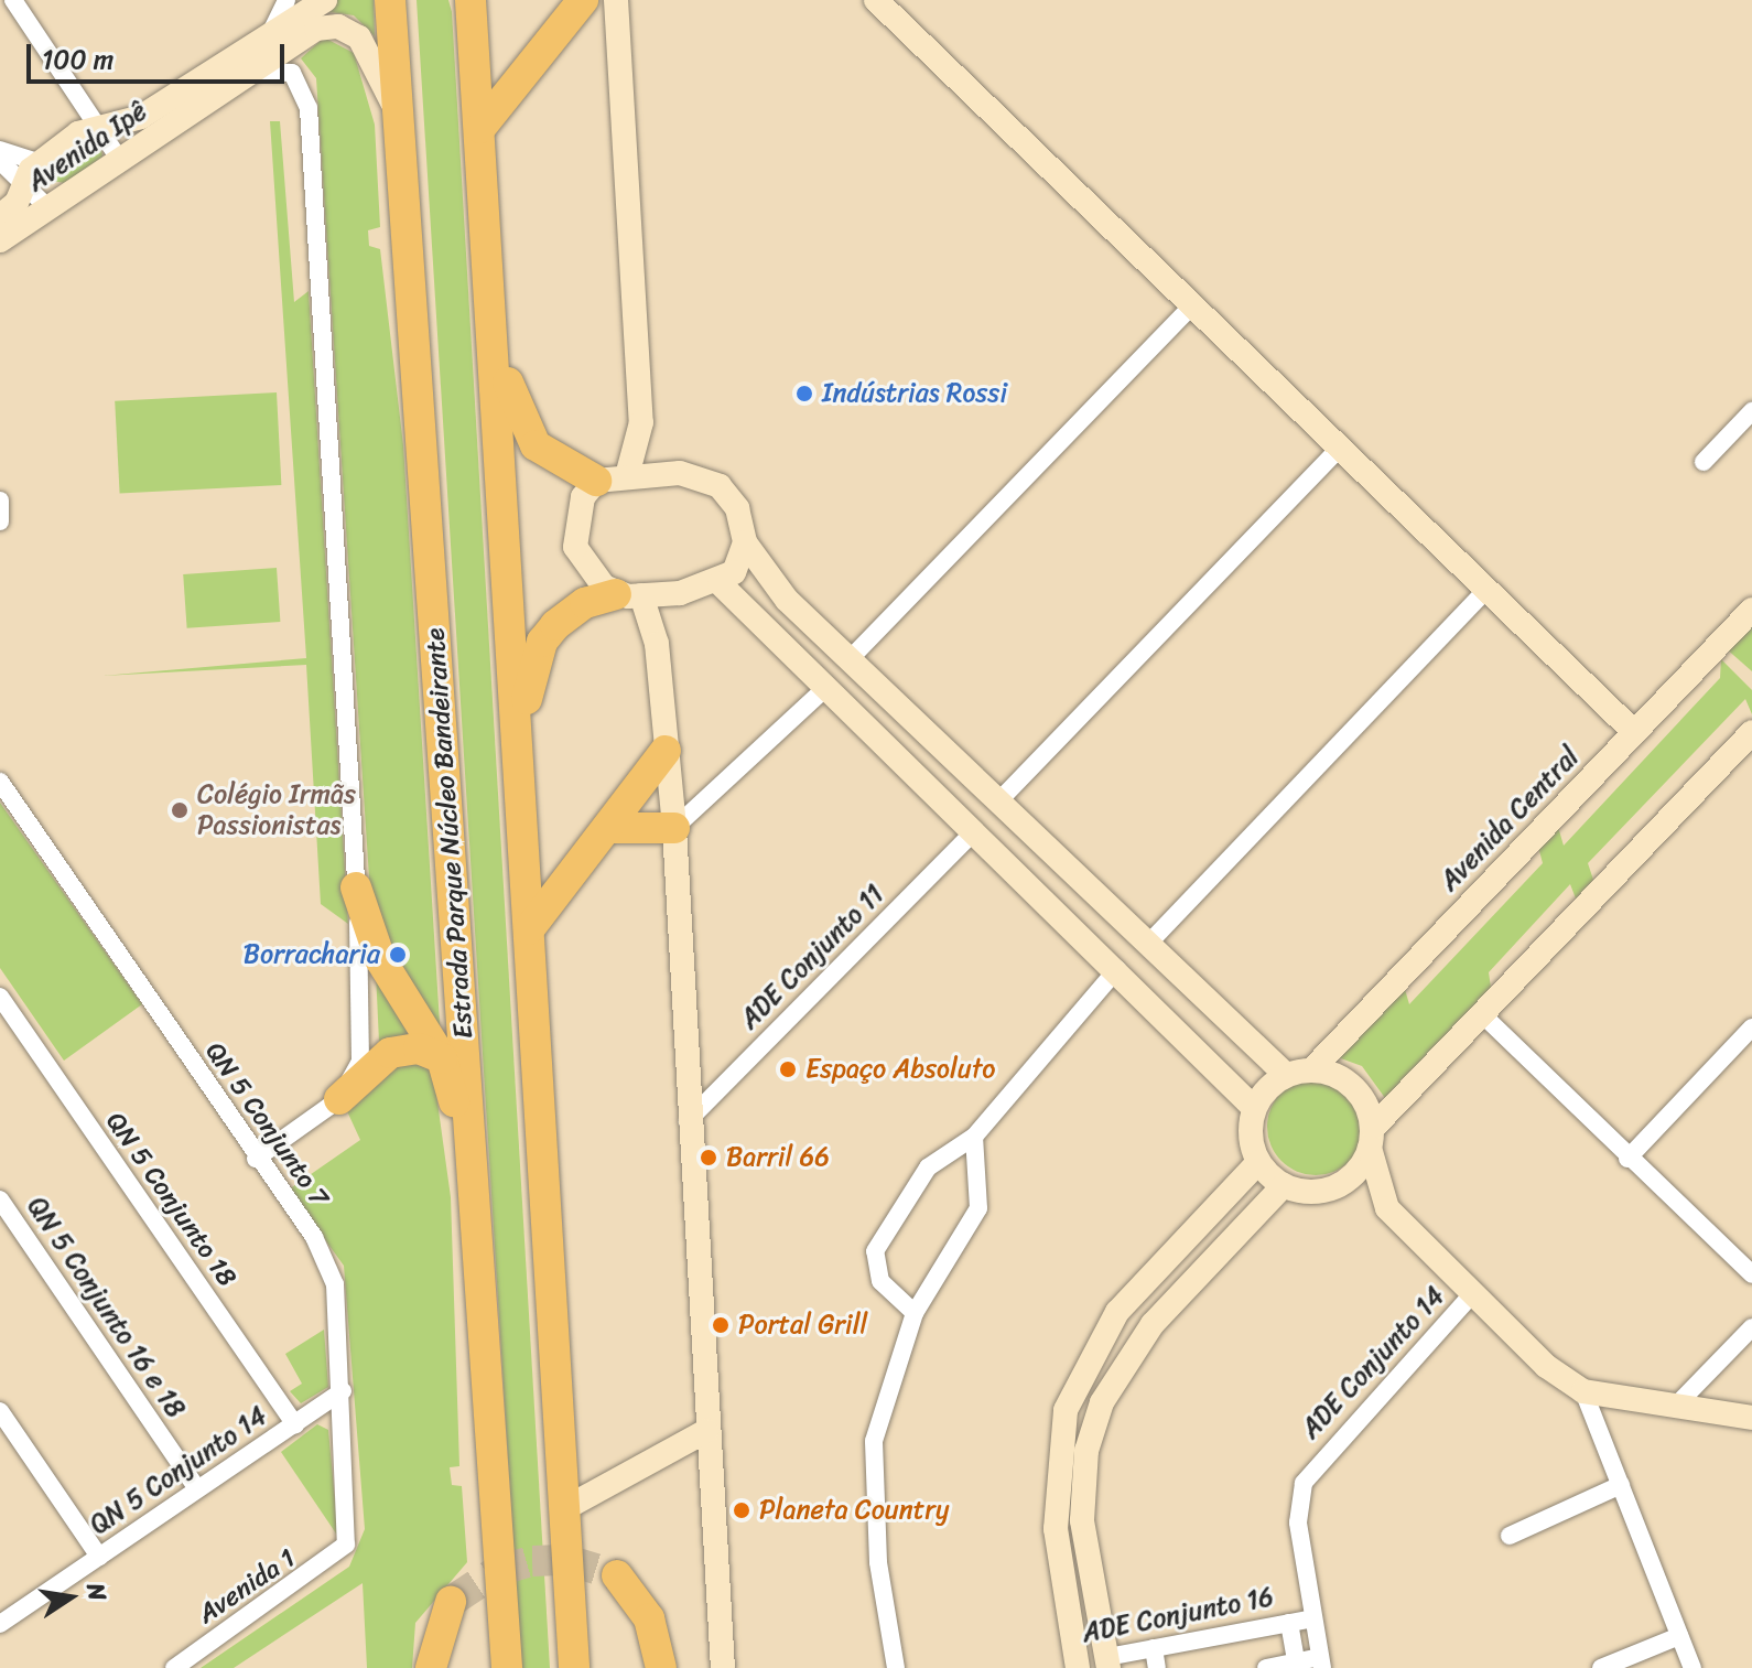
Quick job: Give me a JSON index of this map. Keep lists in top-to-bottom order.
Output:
{
  "streets": {
    "highway": ["Estrada Parque Núcleo Bandeirante"],
    "street": [
      "Avenida Ipê",
      "Avenida Central",
      "ADE Conjunto 11",
      "QN 5 Conjunto 7",
      "QN 5 Conjunto 18",
      "QN 5 Conjunto 16 e 18",
      "ADE Conjunto 14",
      "QN 5 Conjunto 14",
      "Avenida 1",
      "ADE Conjunto 16"
    ]
  },
  "crossings": [
    ["Avenida Ipê", "Estrada Parque Núcleo Bandeirante"],
    ["QN 5 Conjunto 7", "QN 5 Conjunto 14"],
    ["QN 5 Conjunto 7", "Avenida 1"],
    ["QN 5 Conjunto 18", "QN 5 Conjunto 14"],
    ["QN 5 Conjunto 16 e 18", "QN 5 Conjunto 14"],
    ["ADE Conjunto 14", "ADE Conjunto 16"]
  ],
  "places": [
    "Indústrias Rossi",
    "Colégio Irmãs Passionistas",
    "Borracharia",
    "Espaço Absoluto",
    "Barril 66",
    "Portal Grill",
    "Planeta Country"
  ],
  "scale_bar": "100 m",
  "north": "right"
}
